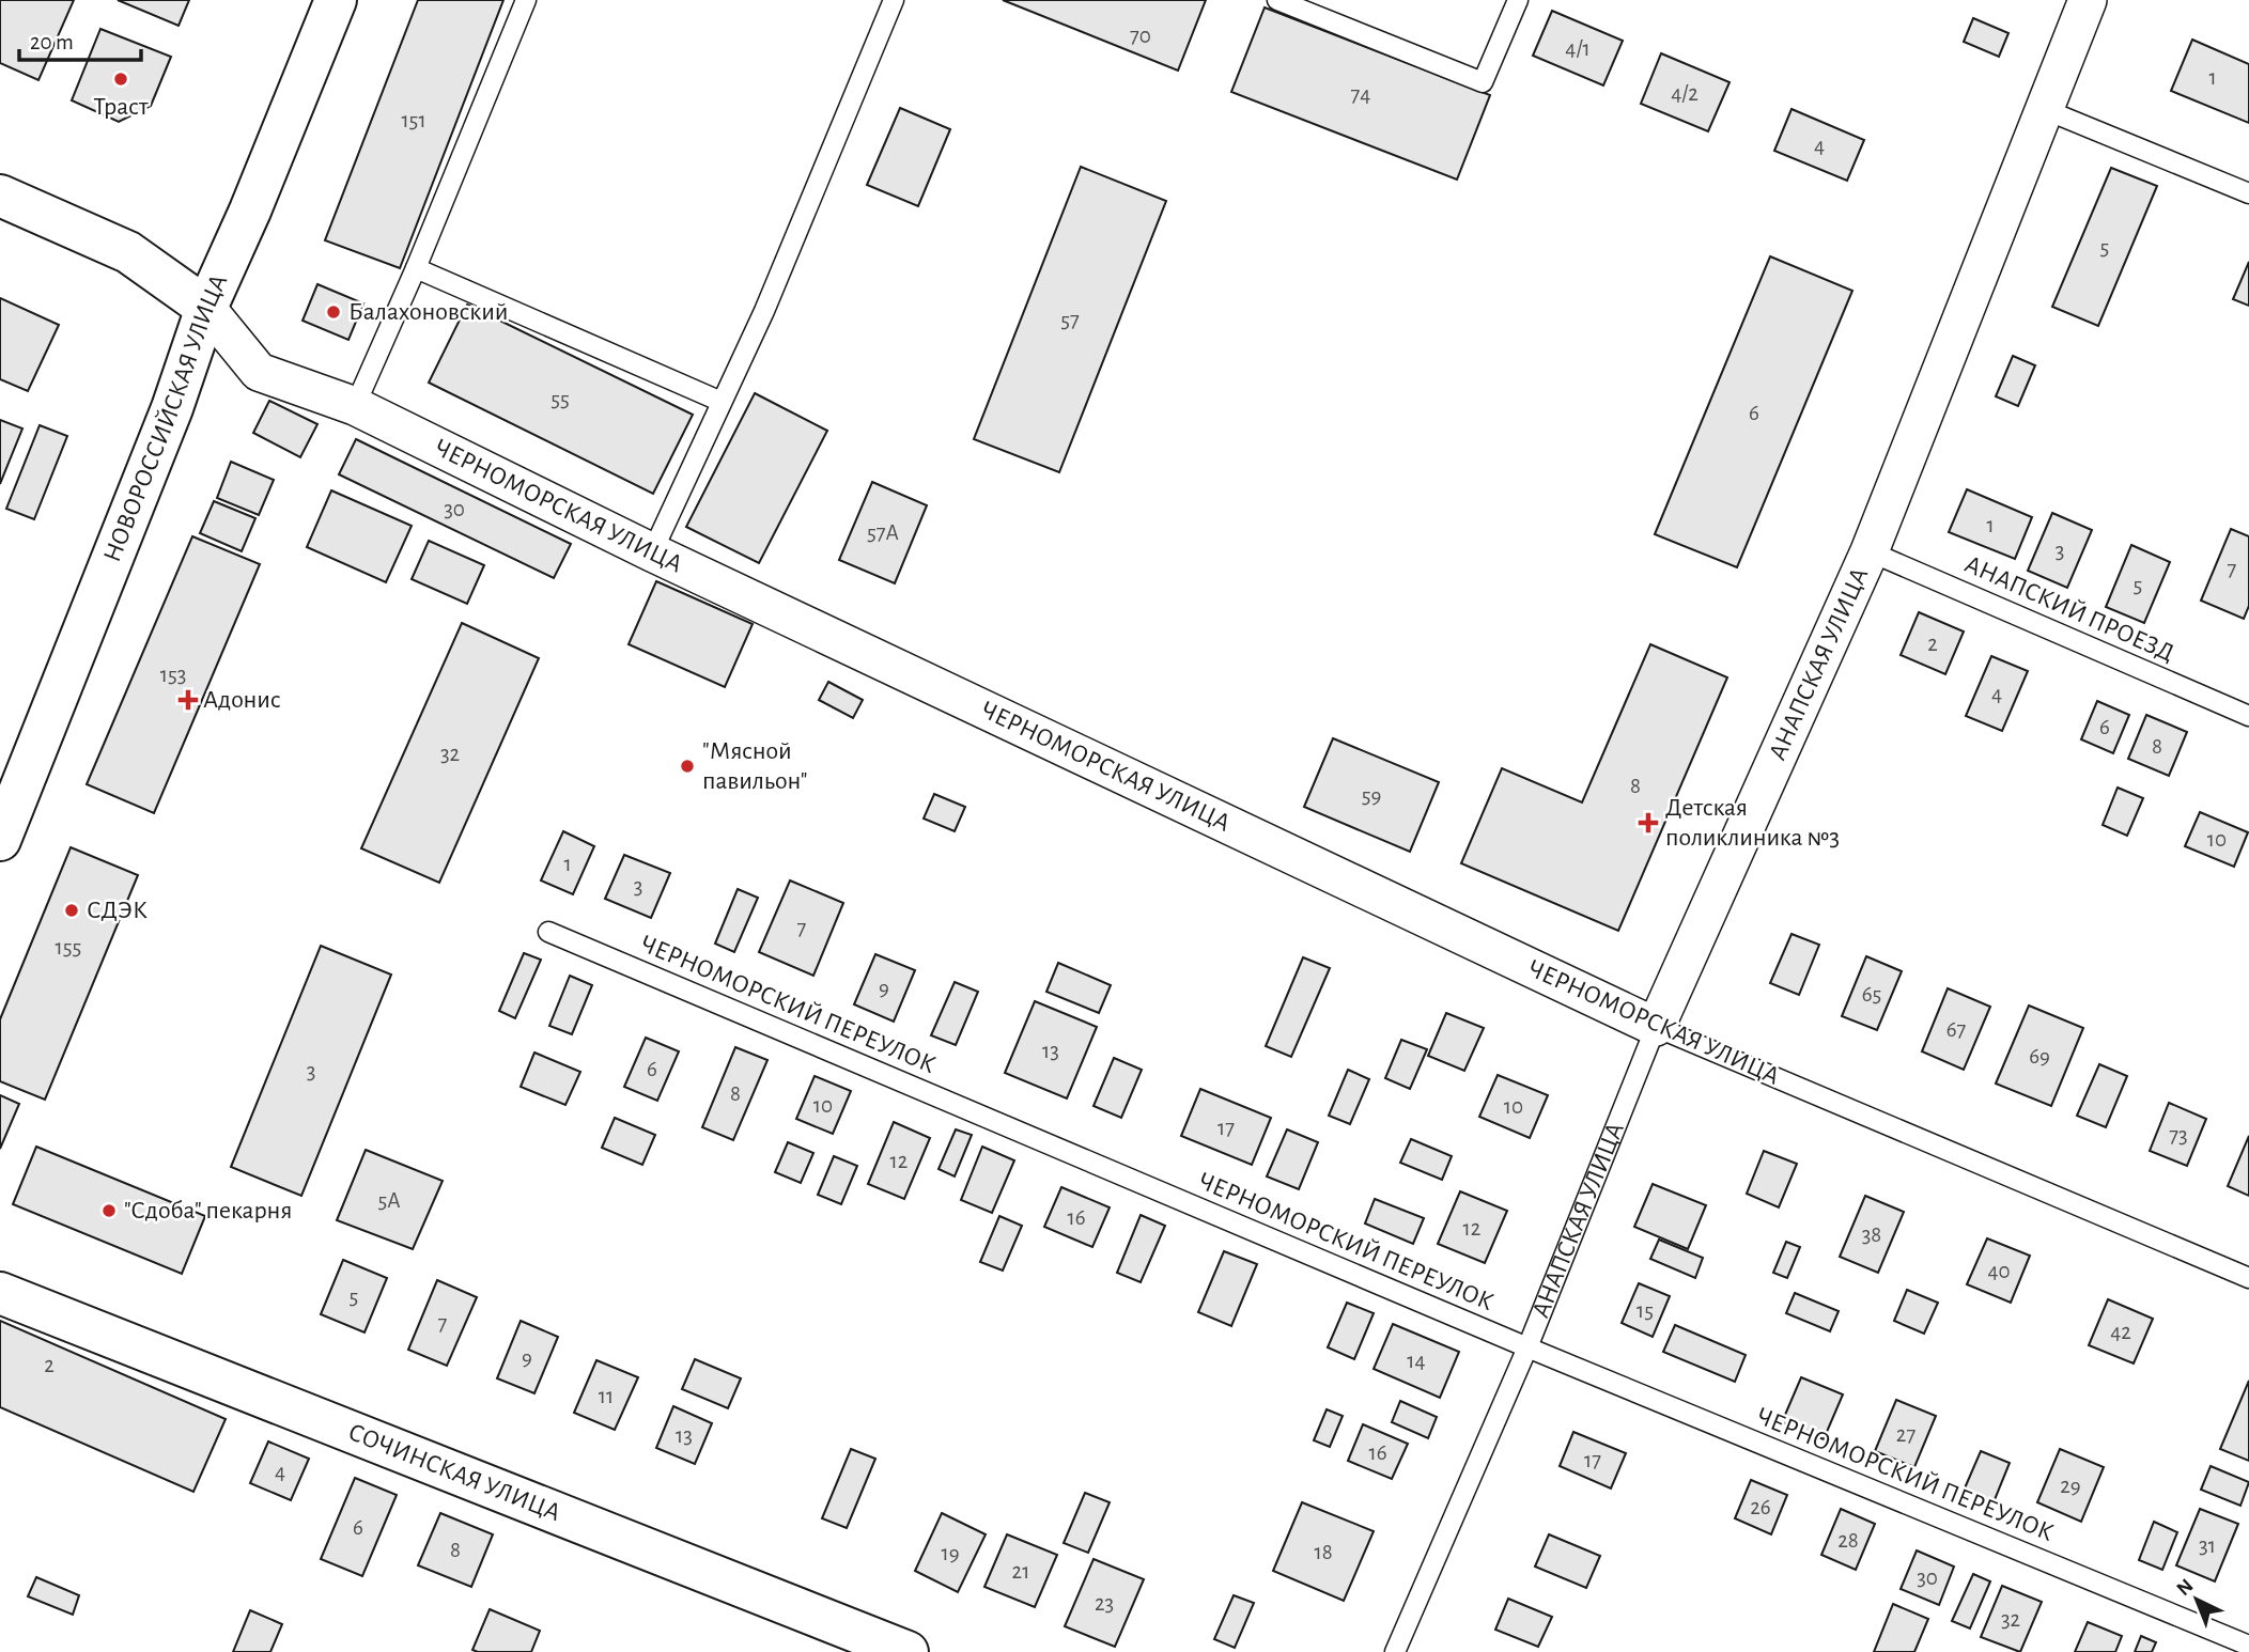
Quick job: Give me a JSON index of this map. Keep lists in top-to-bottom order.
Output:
{
  "streets": {
    "main road": ["НОВОРОССИЙСКАЯ УЛИЦА", "ЧЕРНОМОРСКАЯ УЛИЦА", "СОЧИНСКАЯ УЛИЦА"],
    "street": ["АНАПСКАЯ УЛИЦА"],
    "lane": ["АНАПСКИЙ ПРОЕЗД", "ЧЕРНОМОРСКИЙ ПЕРЕУЛОК"]
  },
  "crossings": [
    ["НОВОРОССИЙСКАЯ УЛИЦА", "ЧЕРНОМОРСКАЯ УЛИЦА"],
    ["ЧЕРНОМОРСКАЯ УЛИЦА", "АНАПСКАЯ УЛИЦА"],
    ["АНАПСКИЙ ПРОЕЗД", "АНАПСКАЯ УЛИЦА"],
    ["АНАПСКАЯ УЛИЦА", "ЧЕРНОМОРСКИЙ ПЕРЕУЛОК"]
  ],
  "places": {
    "other": [
      "Траст",
      "Балахоновский",
      "\"Мясной павильон\"",
      "СДЭК",
      "\"Сдоба\" пекарня"
    ],
    "health": ["Адонис", "Детская поликлиника №3"]
  },
  "house_numbers": [
    "70",
    "4/1",
    "1",
    "4/2",
    "74",
    "151",
    "4",
    "5",
    "57",
    "55",
    "6",
    "30",
    "1",
    "57А",
    "3",
    "7",
    "5",
    "2",
    "153",
    "4",
    "6",
    "8",
    "32",
    "8",
    "59",
    "10",
    "1",
    "3",
    "7",
    "155",
    "9",
    "65",
    "67",
    "13",
    "69",
    "6",
    "3",
    "8",
    "10",
    "10",
    "17",
    "73",
    "12",
    "5А",
    "16",
    "12",
    "38",
    "40",
    "5",
    "15",
    "7",
    "42",
    "9",
    "14",
    "2",
    "11",
    "27",
    "13",
    "16",
    "17",
    "4",
    "29",
    "26",
    "6",
    "28",
    "31",
    "8",
    "18",
    "19",
    "21",
    "30",
    "23",
    "32"
  ],
  "scale_bar": "20 m",
  "north": "top left"
}
